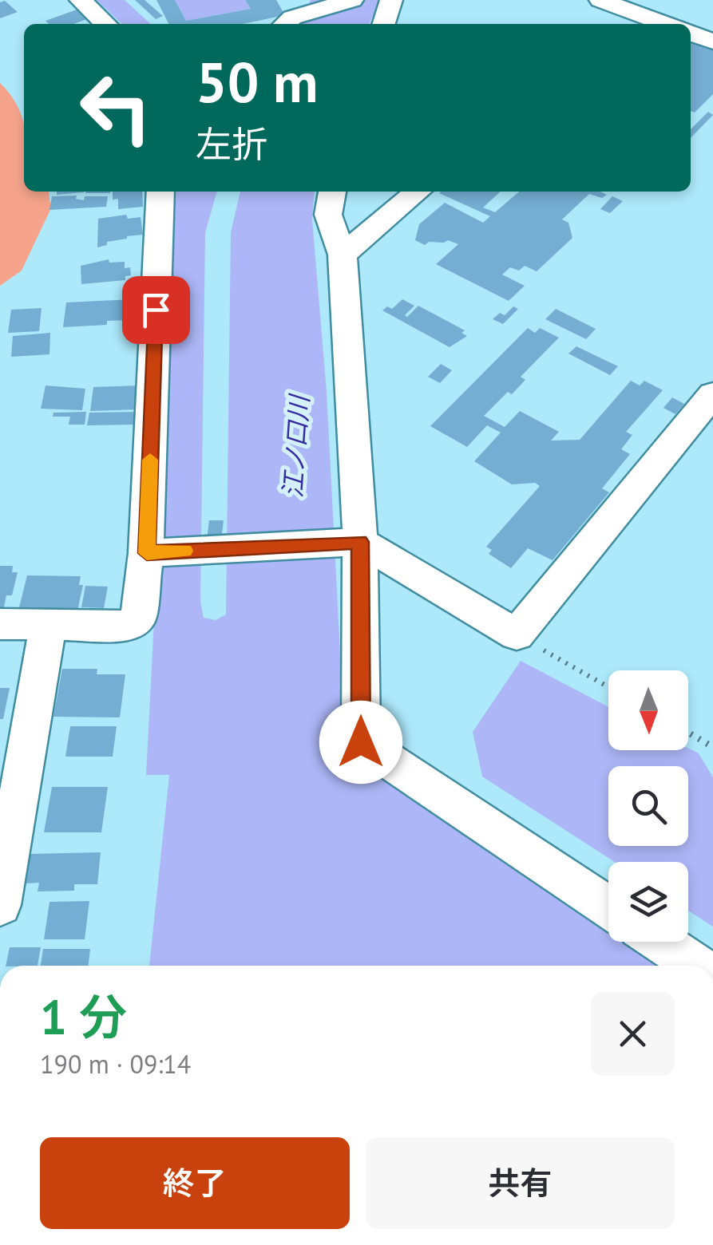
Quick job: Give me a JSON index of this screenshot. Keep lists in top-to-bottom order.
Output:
{
  "water": ["江ノ口川"],
  "north": "bottom",
  "page": {
    "turn": ["50 m", "左折"],
    "heading": ["1 分", "190 m · 09:14"],
    "buttons": ["終了", "共有"]
  }
}
